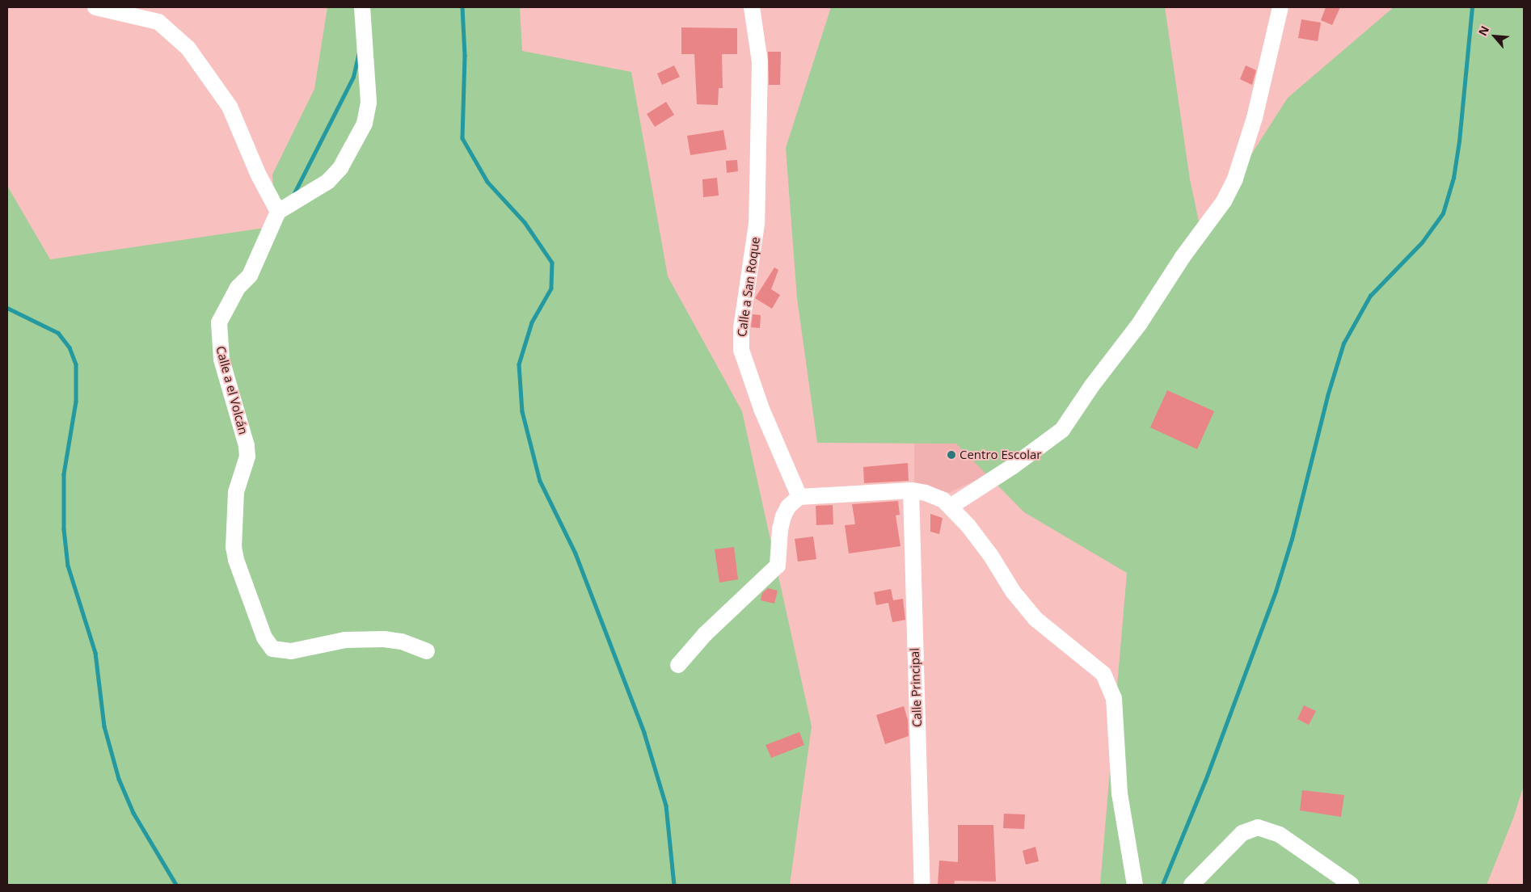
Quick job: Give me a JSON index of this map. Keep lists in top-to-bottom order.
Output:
{
  "streets": {
    "street": ["Calle a San Roque", "Calle a el Volcán", "Calle Principal"]
  },
  "places": ["Centro Escolar"],
  "north": "top left"
}
